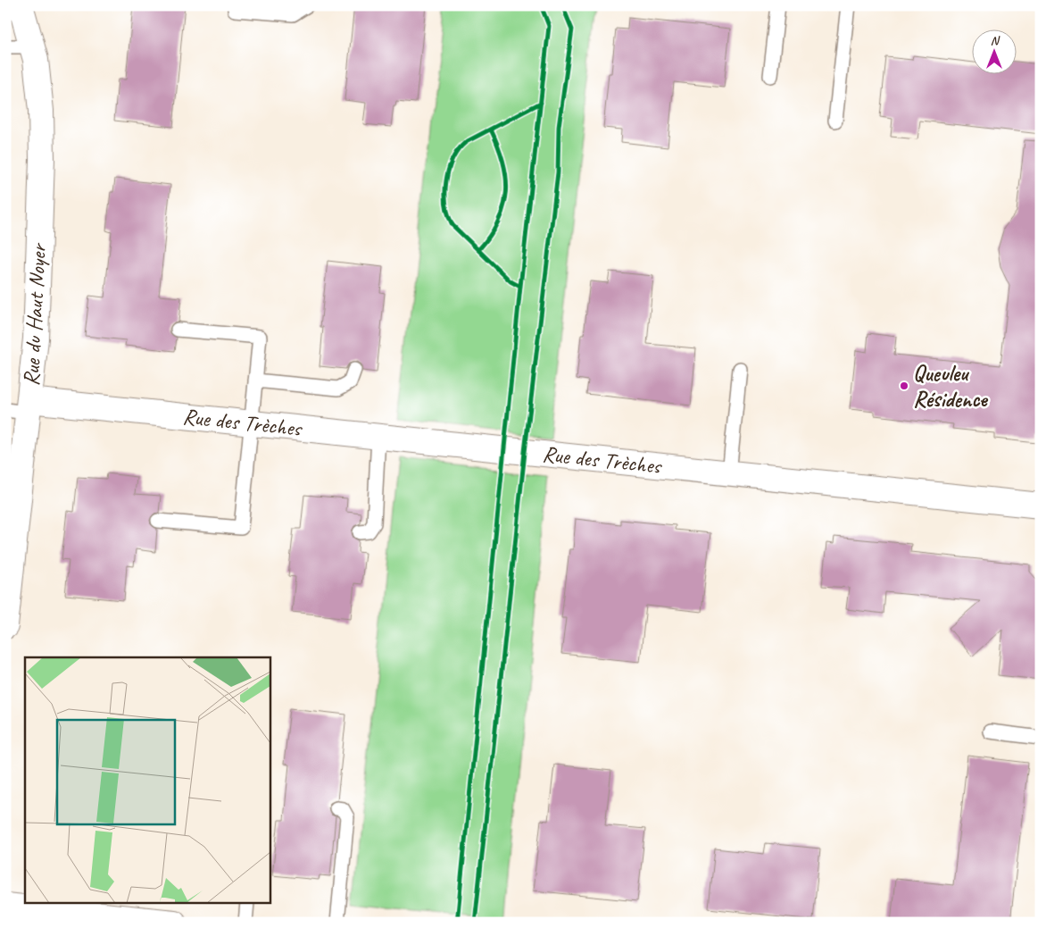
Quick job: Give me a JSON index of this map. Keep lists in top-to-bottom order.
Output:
{
  "streets": {
    "street": ["Rue du Haut Noyer", "Rue des Trèches"]
  },
  "crossings": [
    ["Rue du Haut Noyer", "Rue des Trèches"]
  ],
  "places": ["Queuleu Résidence"],
  "north": "top"
}
